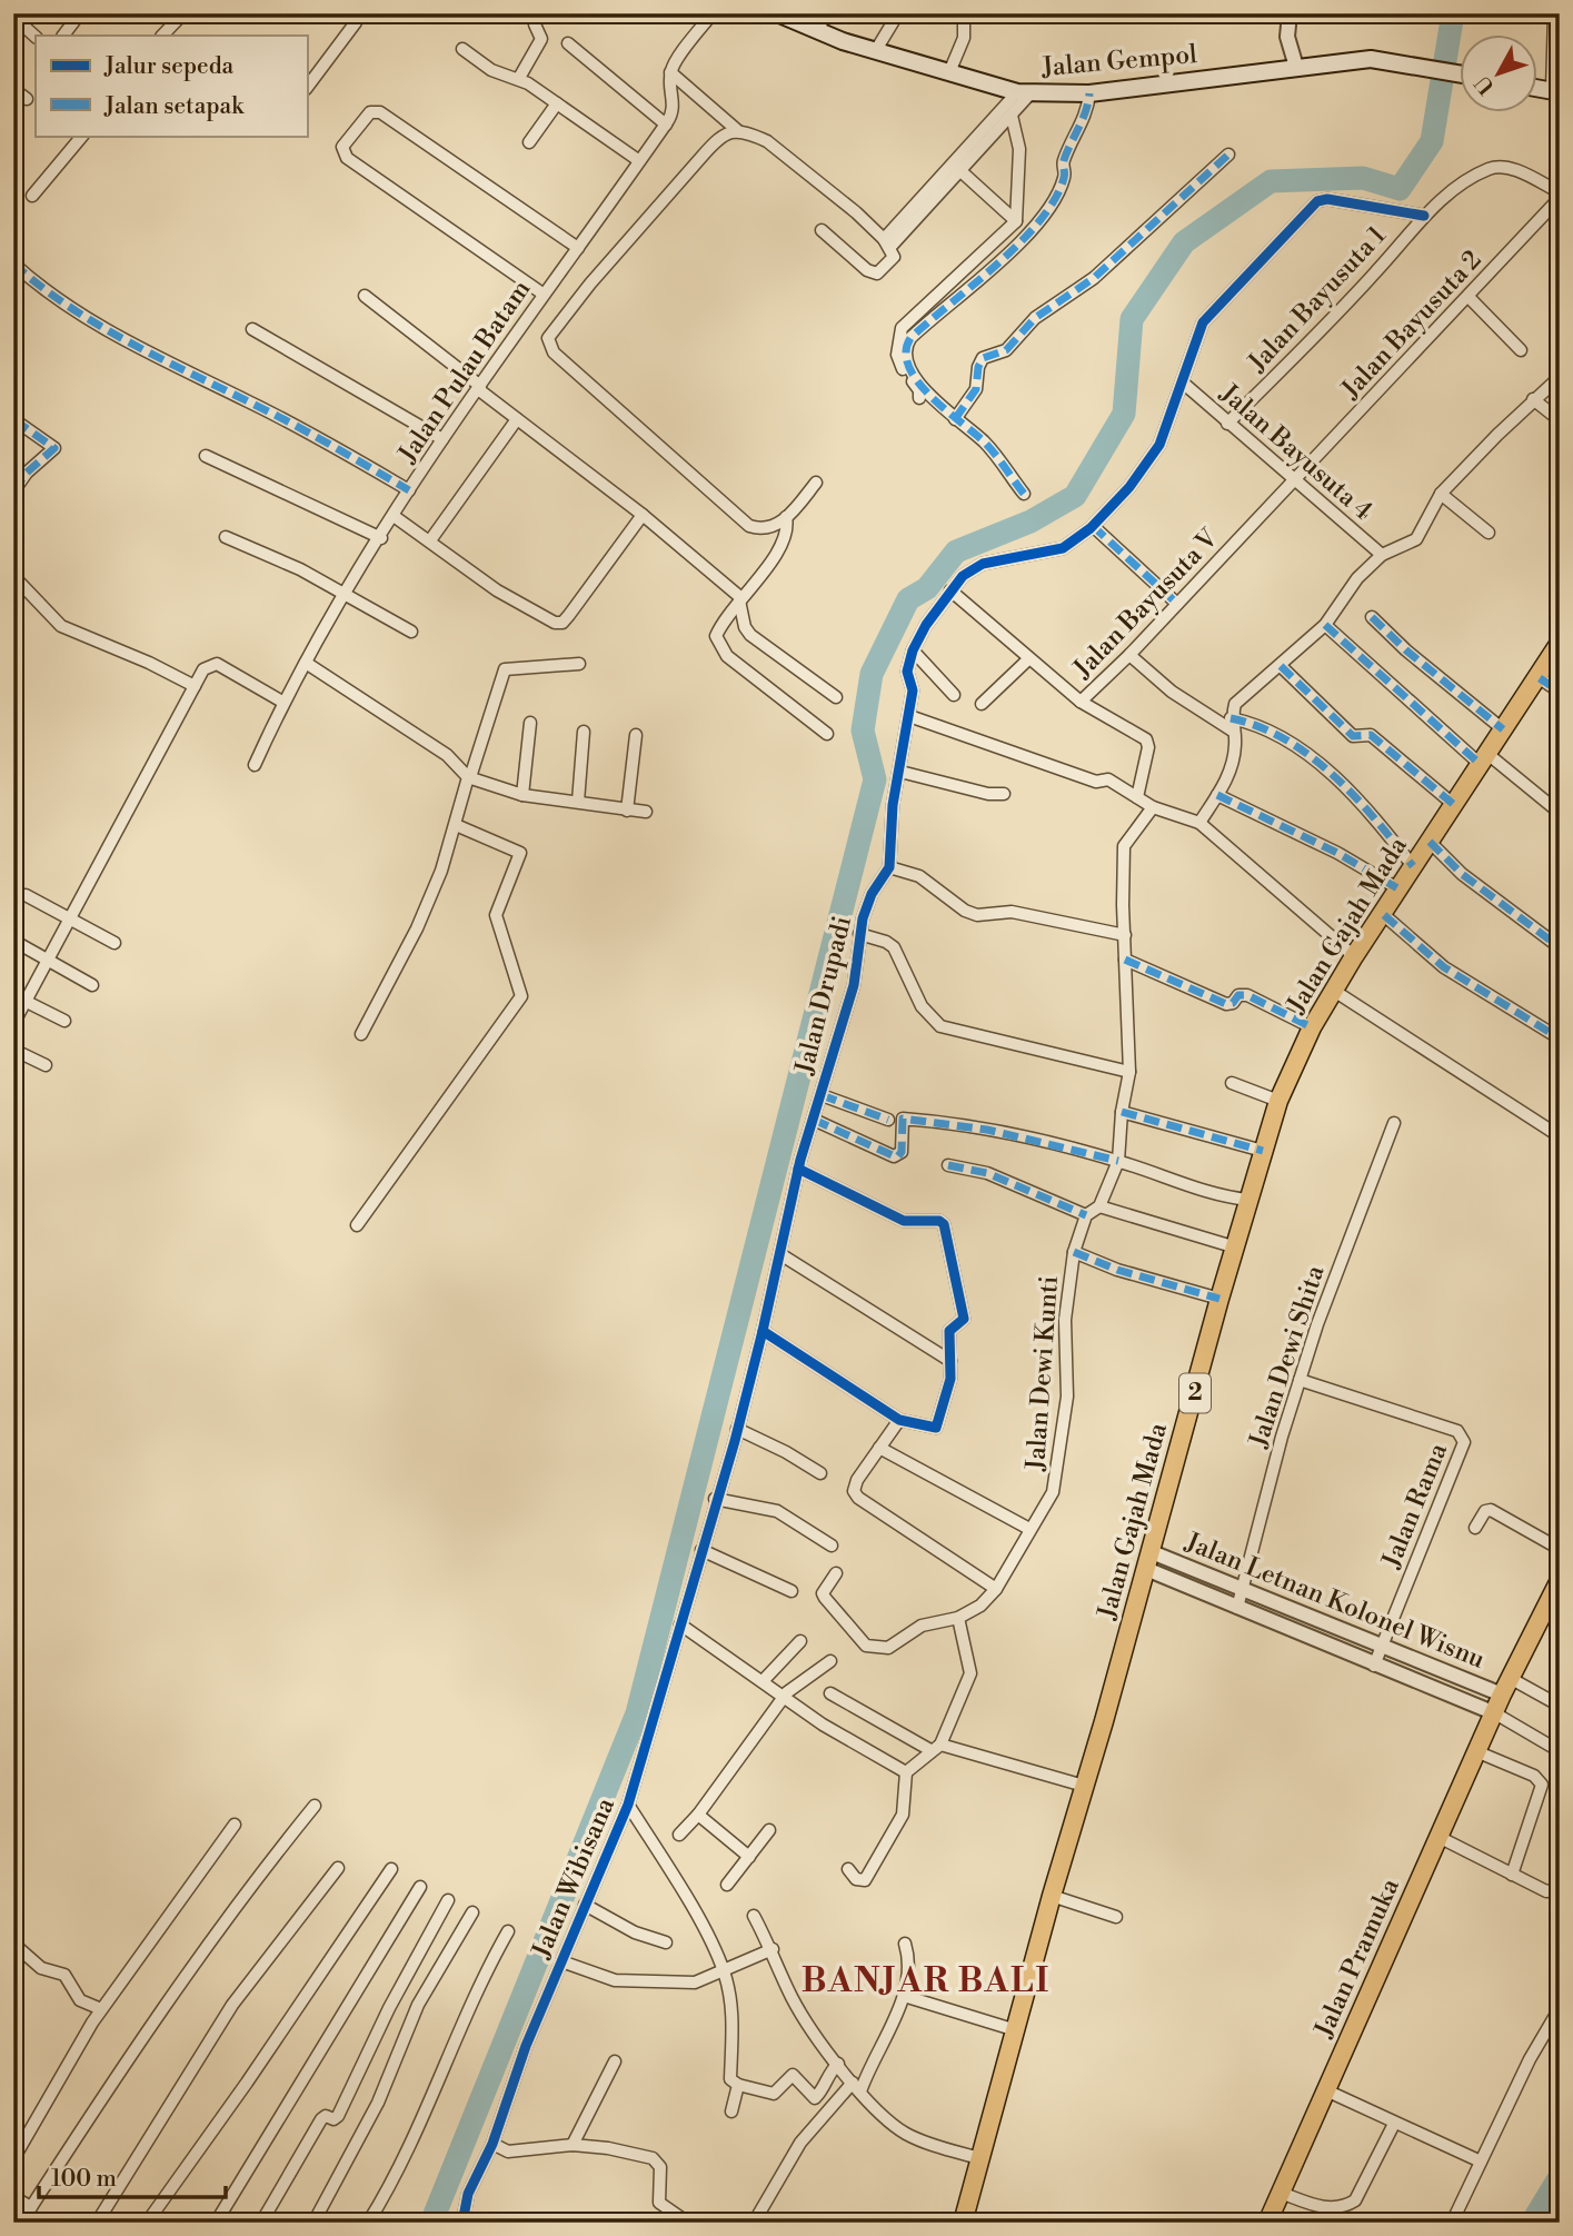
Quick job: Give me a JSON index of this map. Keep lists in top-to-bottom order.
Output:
{
  "streets": {
    "highway": ["Jalan Gajah Mada", "2", "Jalan Pramuka"],
    "main road": ["Jalan Gempol"],
    "street": [
      "Jalan Bayusuta 1",
      "Jalan Bayusuta 2",
      "Jalan Pulau Batam",
      "Jalan Bayusuta 4",
      "Jalan Bayusuta V",
      "Jalan Drupadi",
      "Jalan Dewi Shita",
      "Jalan Dewi Kunti",
      "Jalan Rama",
      "Jalan Letnan Kolonel Wisnu",
      "Jalan Wibisana"
    ]
  },
  "crossings": [
    ["Jalan Bayusuta 1", "Jalan Bayusuta 4"],
    ["Jalan Bayusuta 2", "Jalan Bayusuta 4"],
    ["Jalan Bayusuta 2", "Jalan Bayusuta V"],
    ["Jalan Bayusuta 4", "Jalan Bayusuta V"],
    ["Jalan Gajah Mada", "2"],
    ["Jalan Gajah Mada", "Jalan Letnan Kolonel Wisnu"],
    ["Jalan Drupadi", "Jalan Wibisana"],
    ["Jalan Dewi Shita", "Jalan Rama"],
    ["Jalan Dewi Shita", "Jalan Letnan Kolonel Wisnu"],
    ["Jalan Rama", "Jalan Letnan Kolonel Wisnu"],
    ["Jalan Letnan Kolonel Wisnu", "Jalan Pramuka"]
  ],
  "districts": ["BANJAR BALI"],
  "legend": ["Jalur sepeda", "Jalan setapak"],
  "scale_bar": "100 m",
  "north": "bottom left"
}
